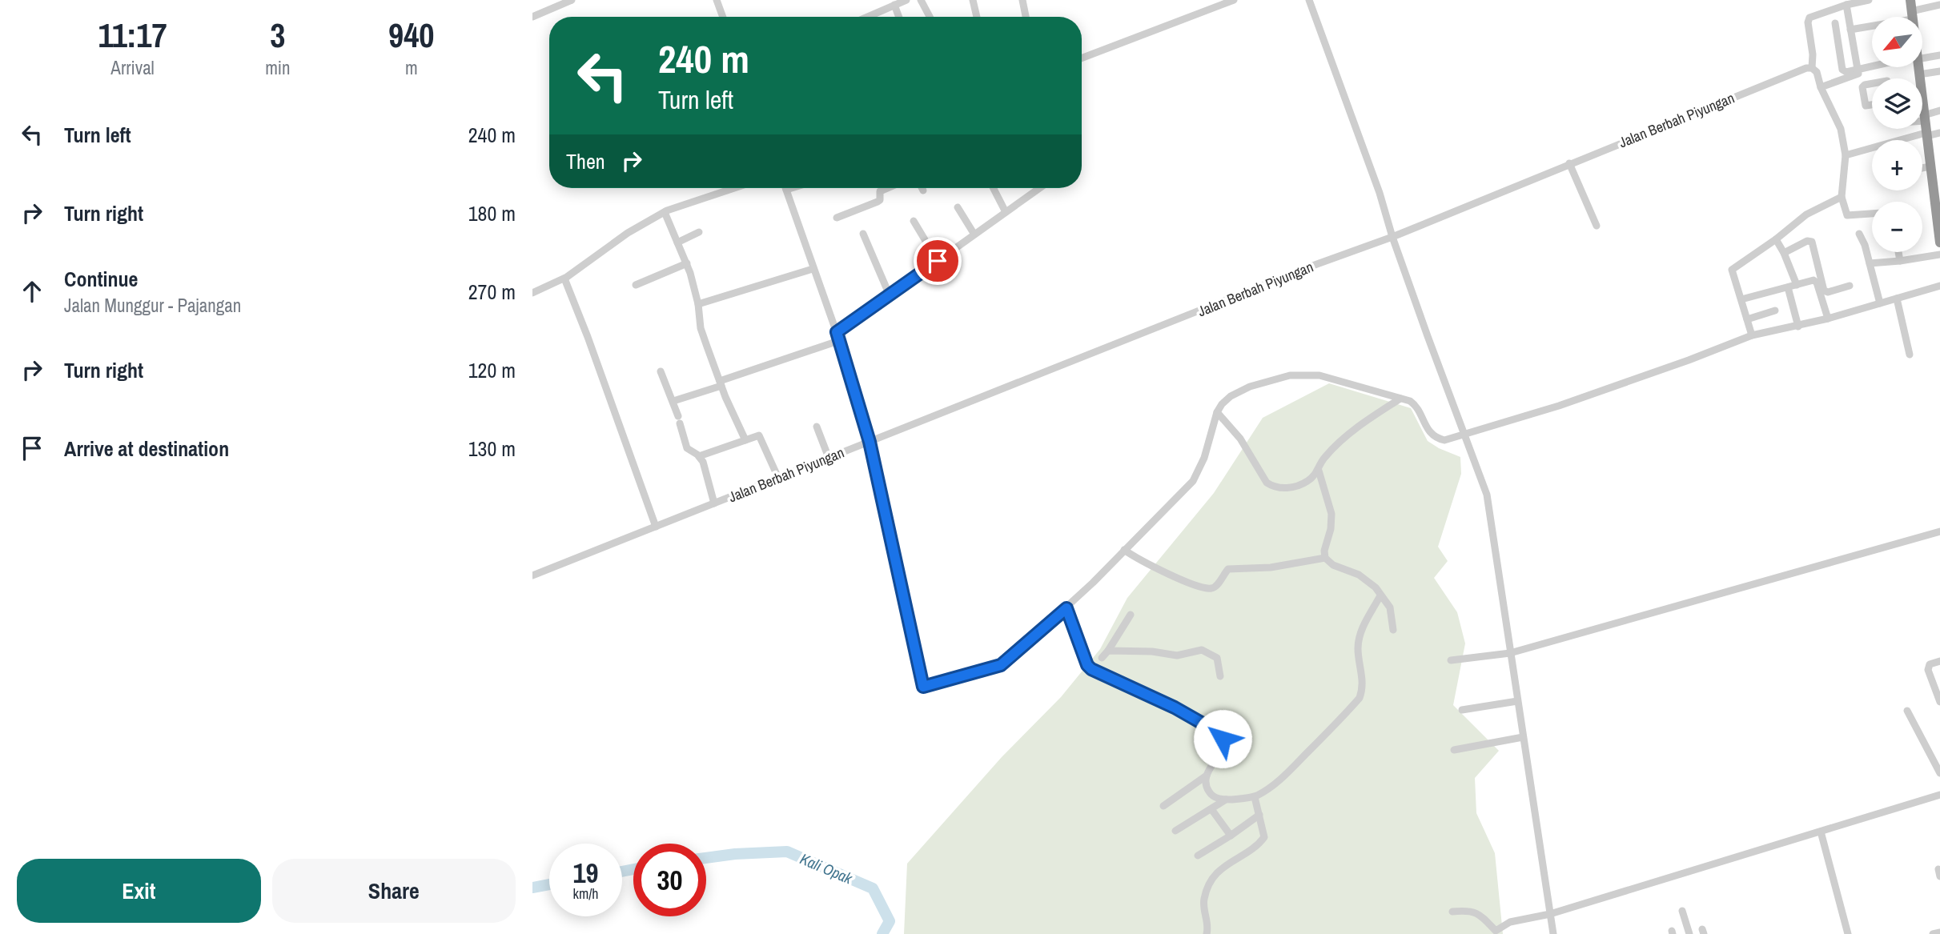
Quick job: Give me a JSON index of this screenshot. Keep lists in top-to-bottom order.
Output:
{
  "streets": {
    "street": ["Jalan Berbah Piyungan"]
  },
  "water": ["Kali Opak"],
  "north": "bottom left",
  "page": {
    "eta": [
      "11:17",
      "Arrival",
      "3",
      "min",
      "940",
      "m"
    ],
    "map_buttons": ["+", "−"],
    "turn": ["240 m", "Turn left"],
    "list": [
      {
        "name": "Turn left",
        "value": "240 m"
      },
      {
        "name": "Turn right",
        "value": "180 m"
      },
      {
        "name": "Continue",
        "note": "Jalan Munggur - Pajangan",
        "value": "270 m"
      },
      {
        "name": "Turn right",
        "value": "120 m"
      },
      {
        "name": "Arrive at destination",
        "value": "130 m"
      }
    ],
    "then": "Then",
    "speed": "19 km/h",
    "limit": "30",
    "buttons": ["Exit", "Share"]
  }
}
